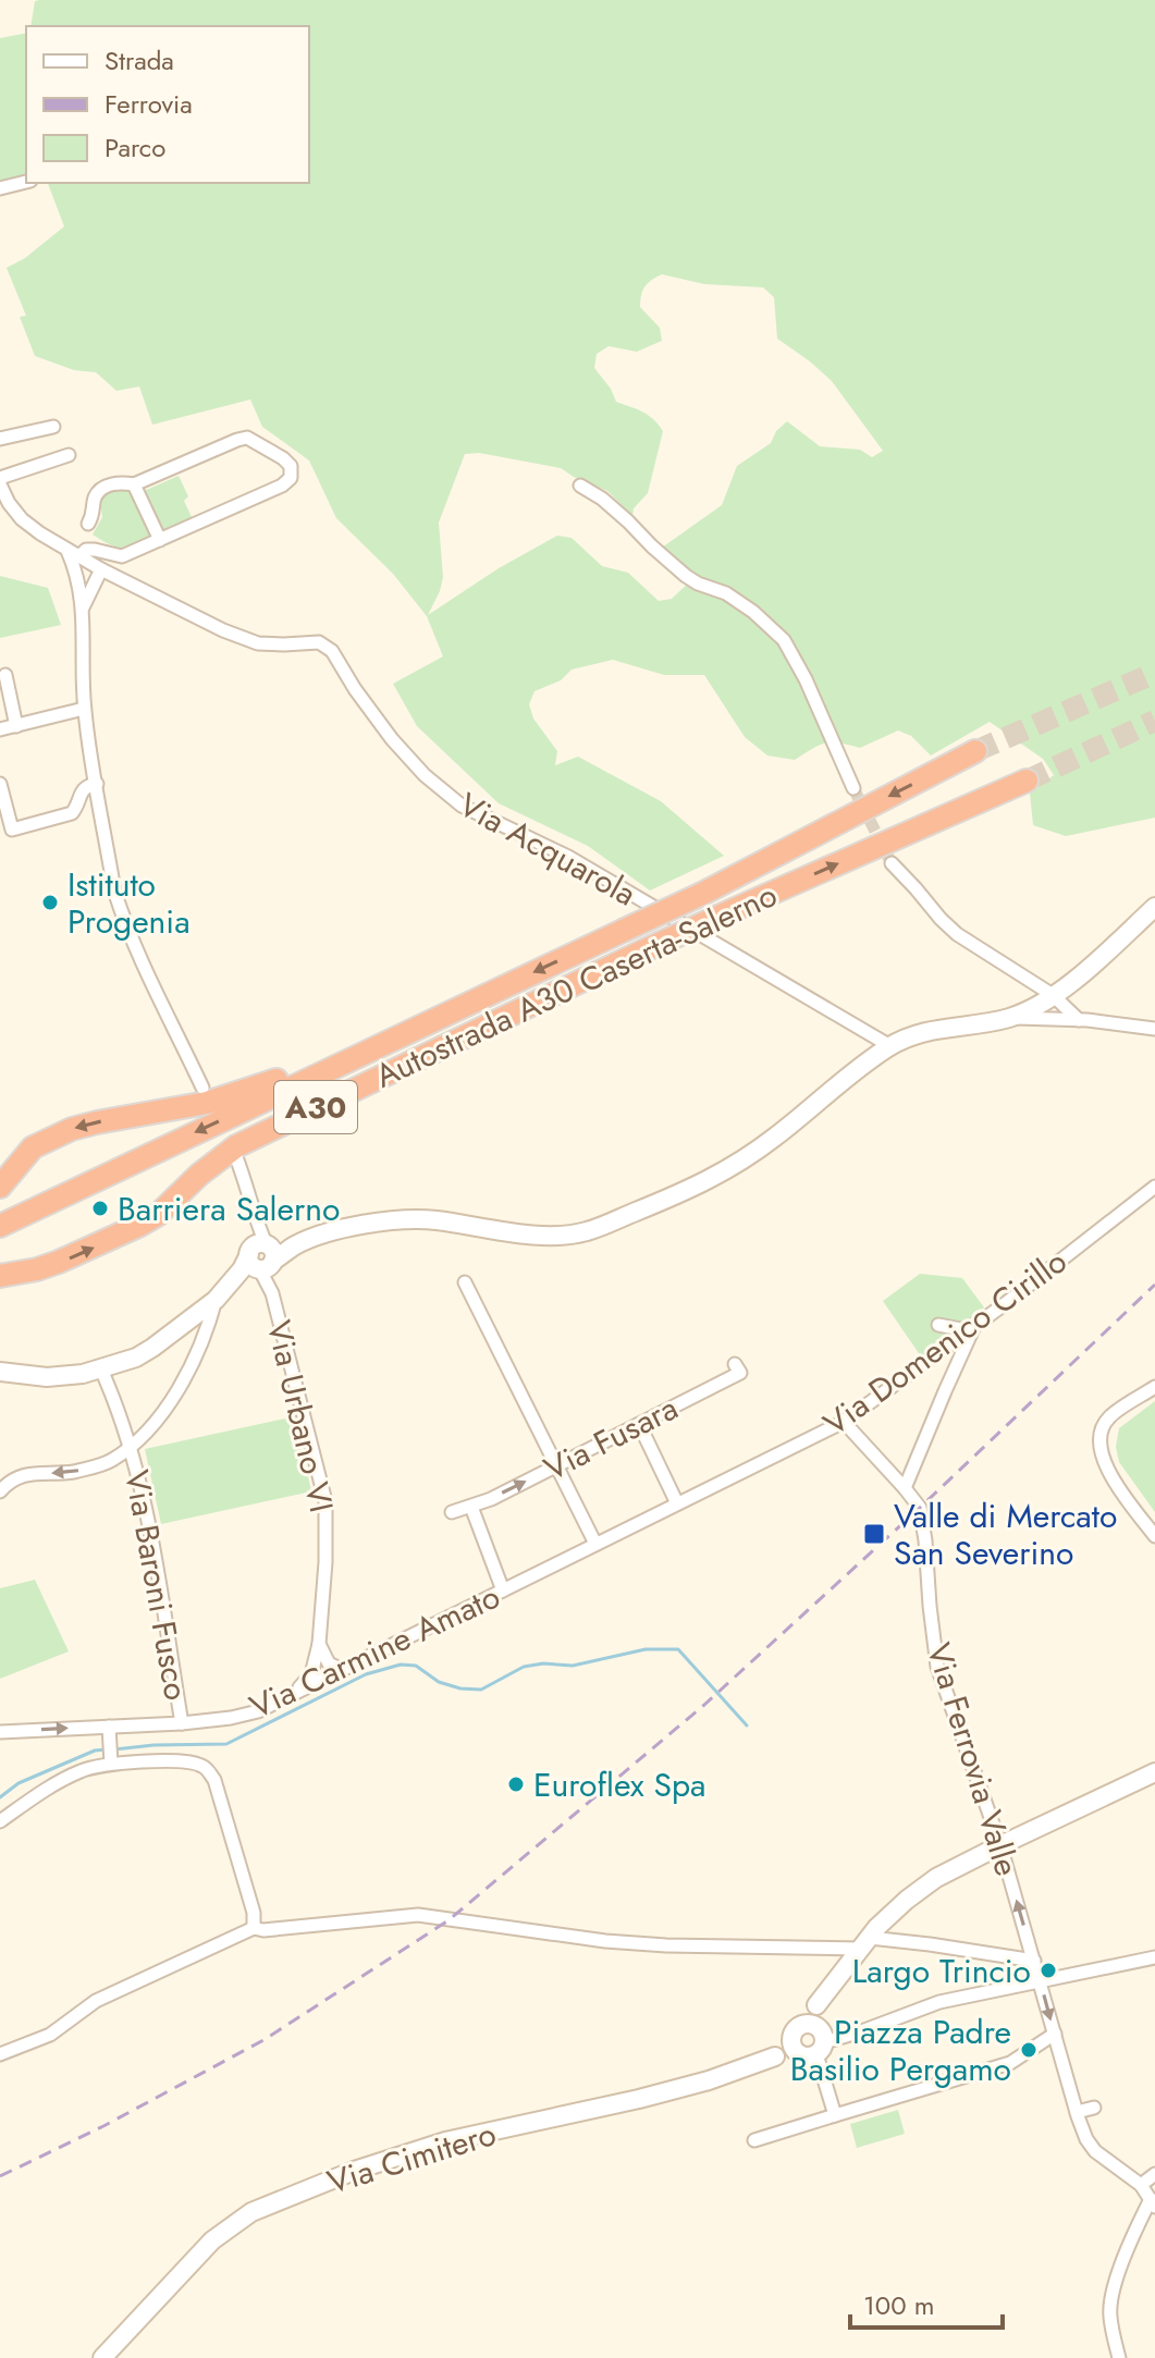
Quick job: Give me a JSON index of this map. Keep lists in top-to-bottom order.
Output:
{
  "streets": {
    "highway": ["Autostrada A30 Caserta-Salerno", "A30"],
    "main road": ["Via Cimitero"],
    "street": [
      "Via Acquarola",
      "Via Domenico Cirillo",
      "Via Urbano VI",
      "Via Fusara",
      "Via Baroni Fusco",
      "Via Carmine Amato",
      "Via Ferrovia Valle"
    ]
  },
  "crossings": [
    ["Via Domenico Cirillo", "Via Carmine Amato"],
    ["Via Domenico Cirillo", "Via Ferrovia Valle"],
    ["Via Urbano VI", "Via Carmine Amato"],
    ["Via Baroni Fusco", "Via Carmine Amato"]
  ],
  "places": {
    "other": [
      "Istituto Progenia",
      "Barriera Salerno",
      "Euroflex Spa",
      "Largo Trincio",
      "Piazza Padre Basilio Pergamo"
    ],
    "transit": ["Valle di Mercato San Severino"]
  },
  "legend": ["Strada", "Ferrovia", "Parco"],
  "scale_bar": "100 m"
}
